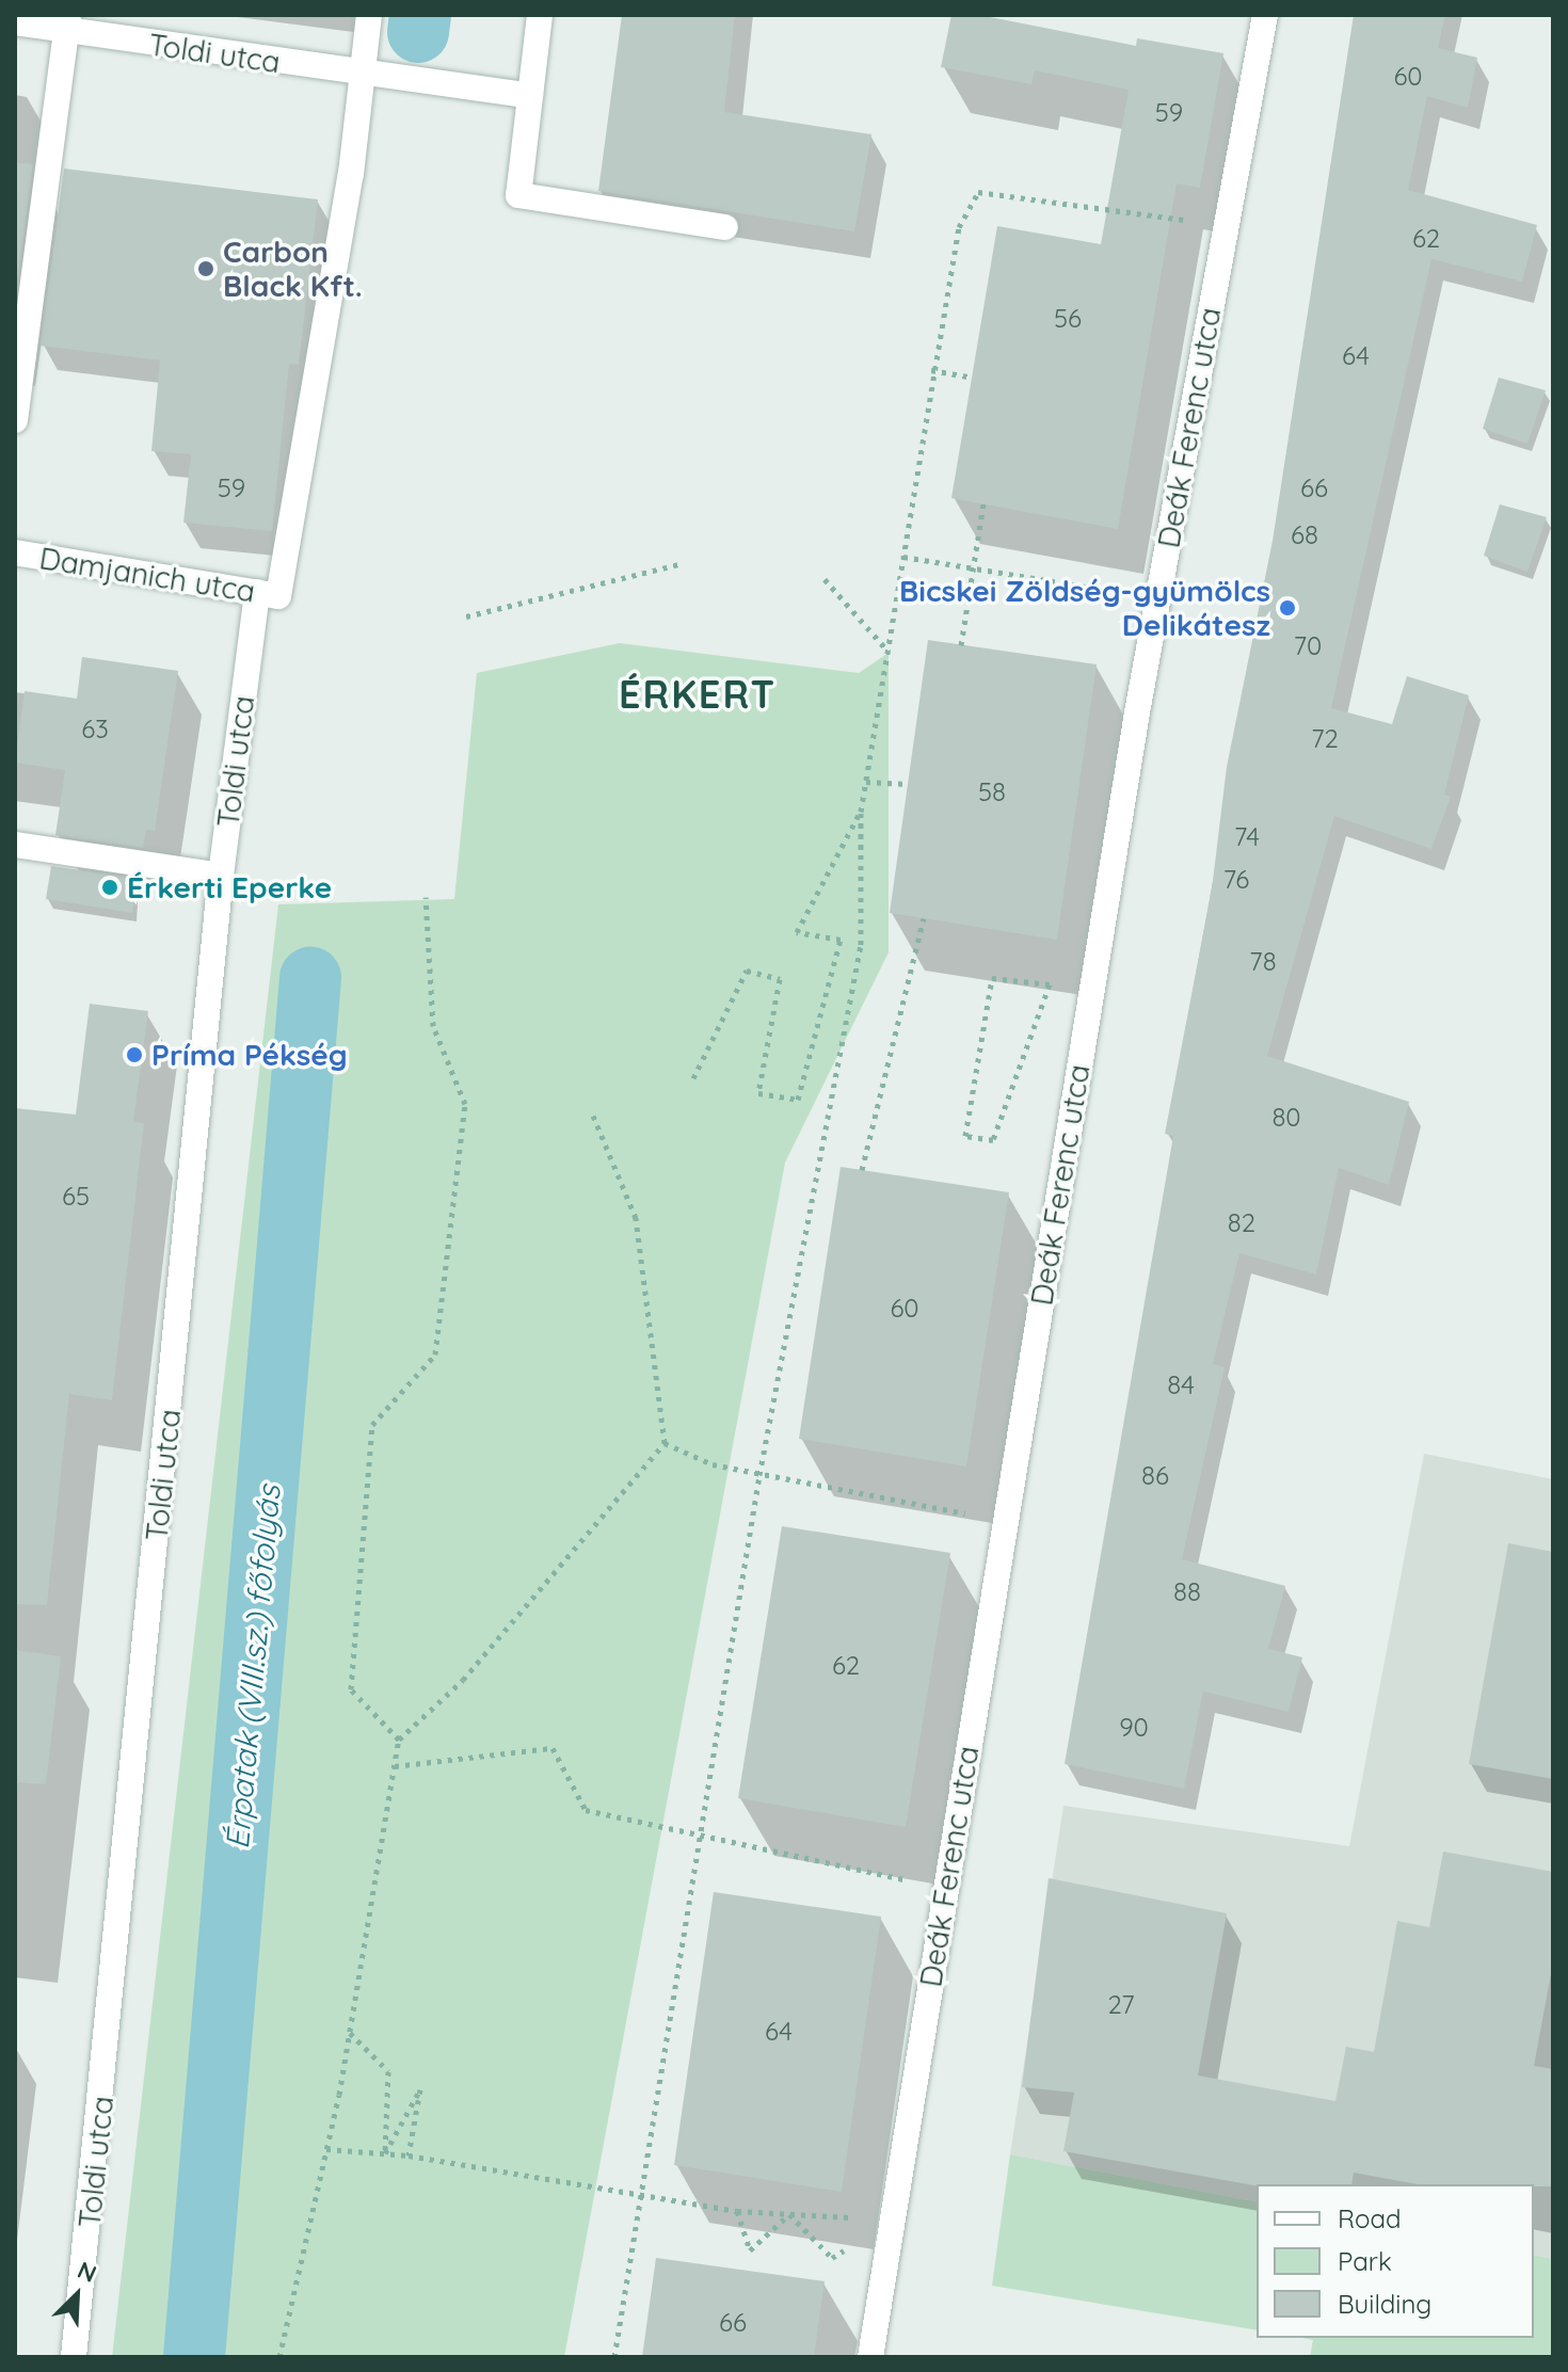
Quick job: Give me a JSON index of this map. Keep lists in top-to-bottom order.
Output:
{
  "streets": {
    "street": ["Toldi utca", "Deák Ferenc utca", "Damjanich utca"]
  },
  "crossings": [
    ["Toldi utca", "Damjanich utca"]
  ],
  "districts": ["ÉRKERT"],
  "water": ["Érpatak (VIII.sz.) főfolyás"],
  "places": [
    "Carbon Black Kft.",
    "Bicskei Zöldség-gyümölcs Delikátesz",
    "Érkerti Eperke",
    "Príma Pékség"
  ],
  "house_numbers": [
    "60",
    "59",
    "62",
    "56",
    "64",
    "59",
    "66",
    "68",
    "70",
    "63",
    "72",
    "58",
    "74",
    "76",
    "78",
    "80",
    "65",
    "82",
    "60",
    "84",
    "86",
    "88",
    "62",
    "90",
    "27",
    "64",
    "66"
  ],
  "legend": ["Road", "Park", "Building"],
  "north": "top right"
}
